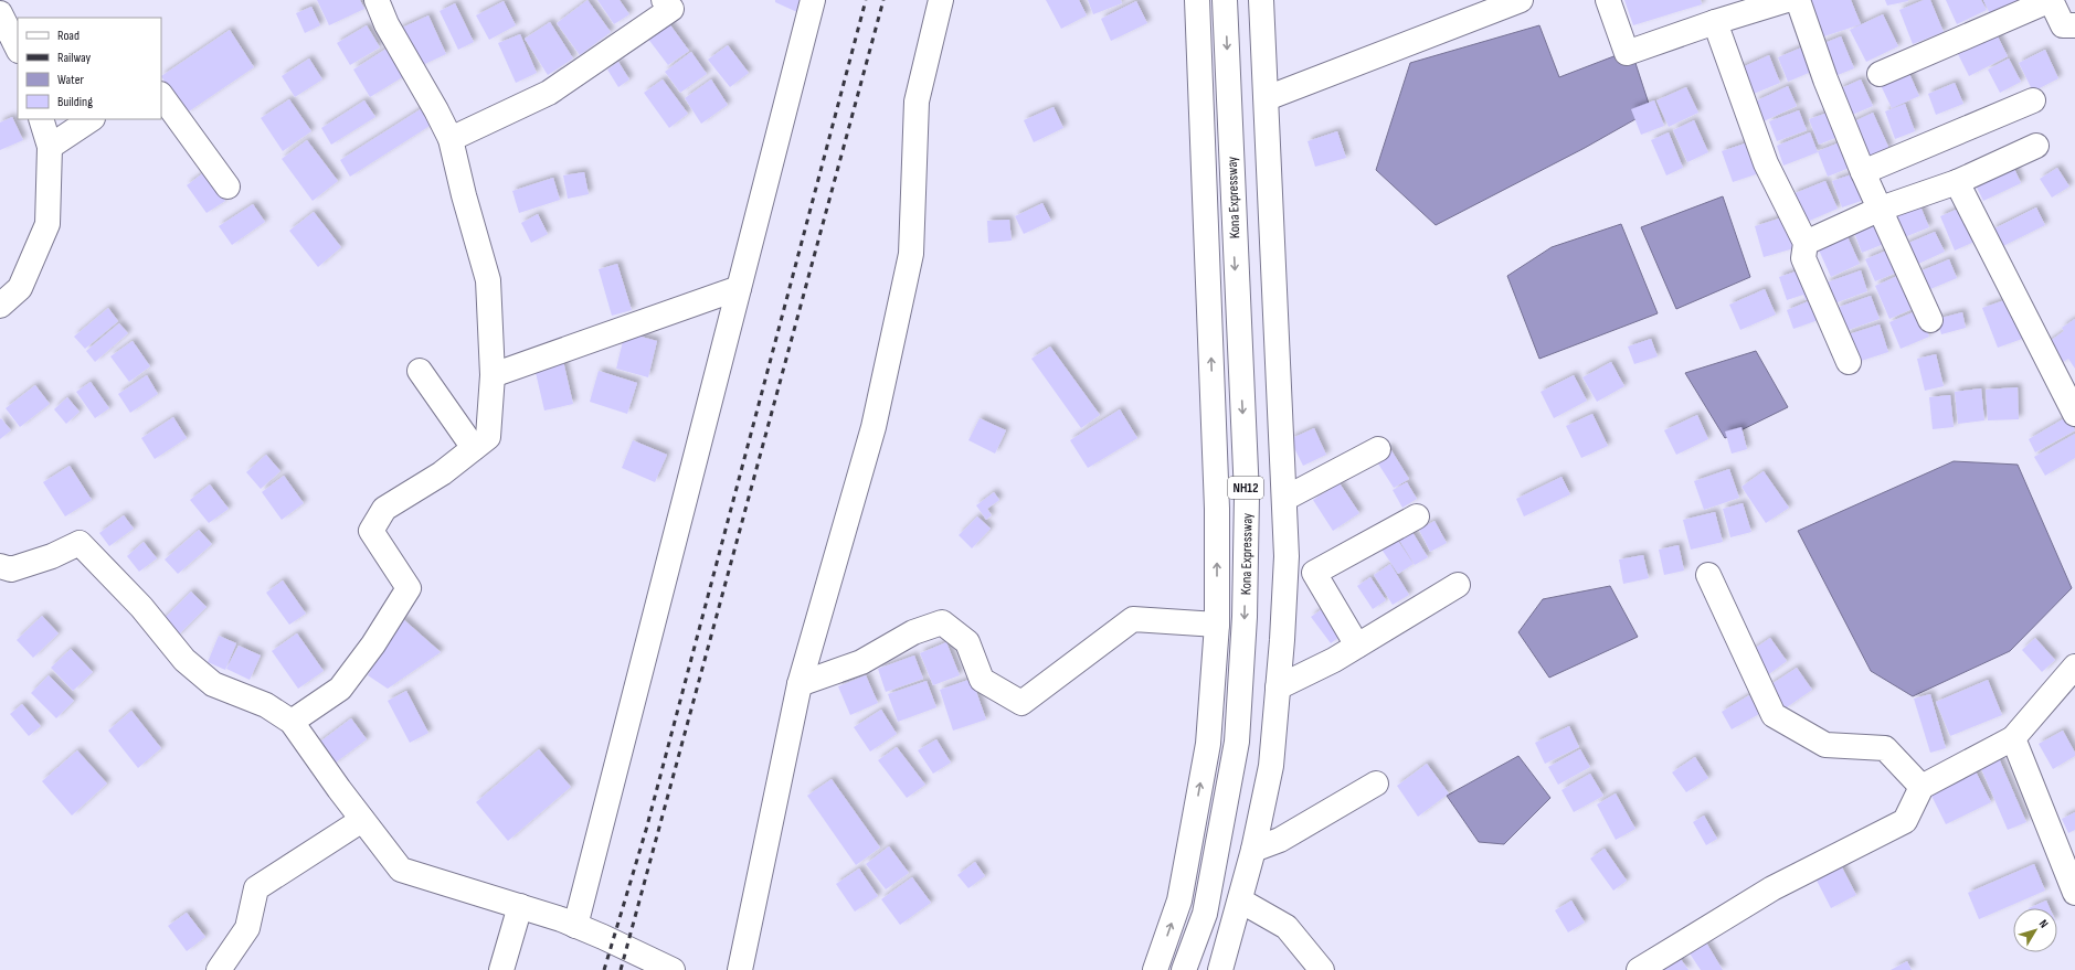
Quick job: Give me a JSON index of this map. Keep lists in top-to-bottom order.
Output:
{
  "streets": {
    "main road": ["Kona Expressway", "NH12"]
  },
  "legend": [
    "Road",
    "Railway",
    "Water",
    "Building"
  ],
  "north": "top right"
}
